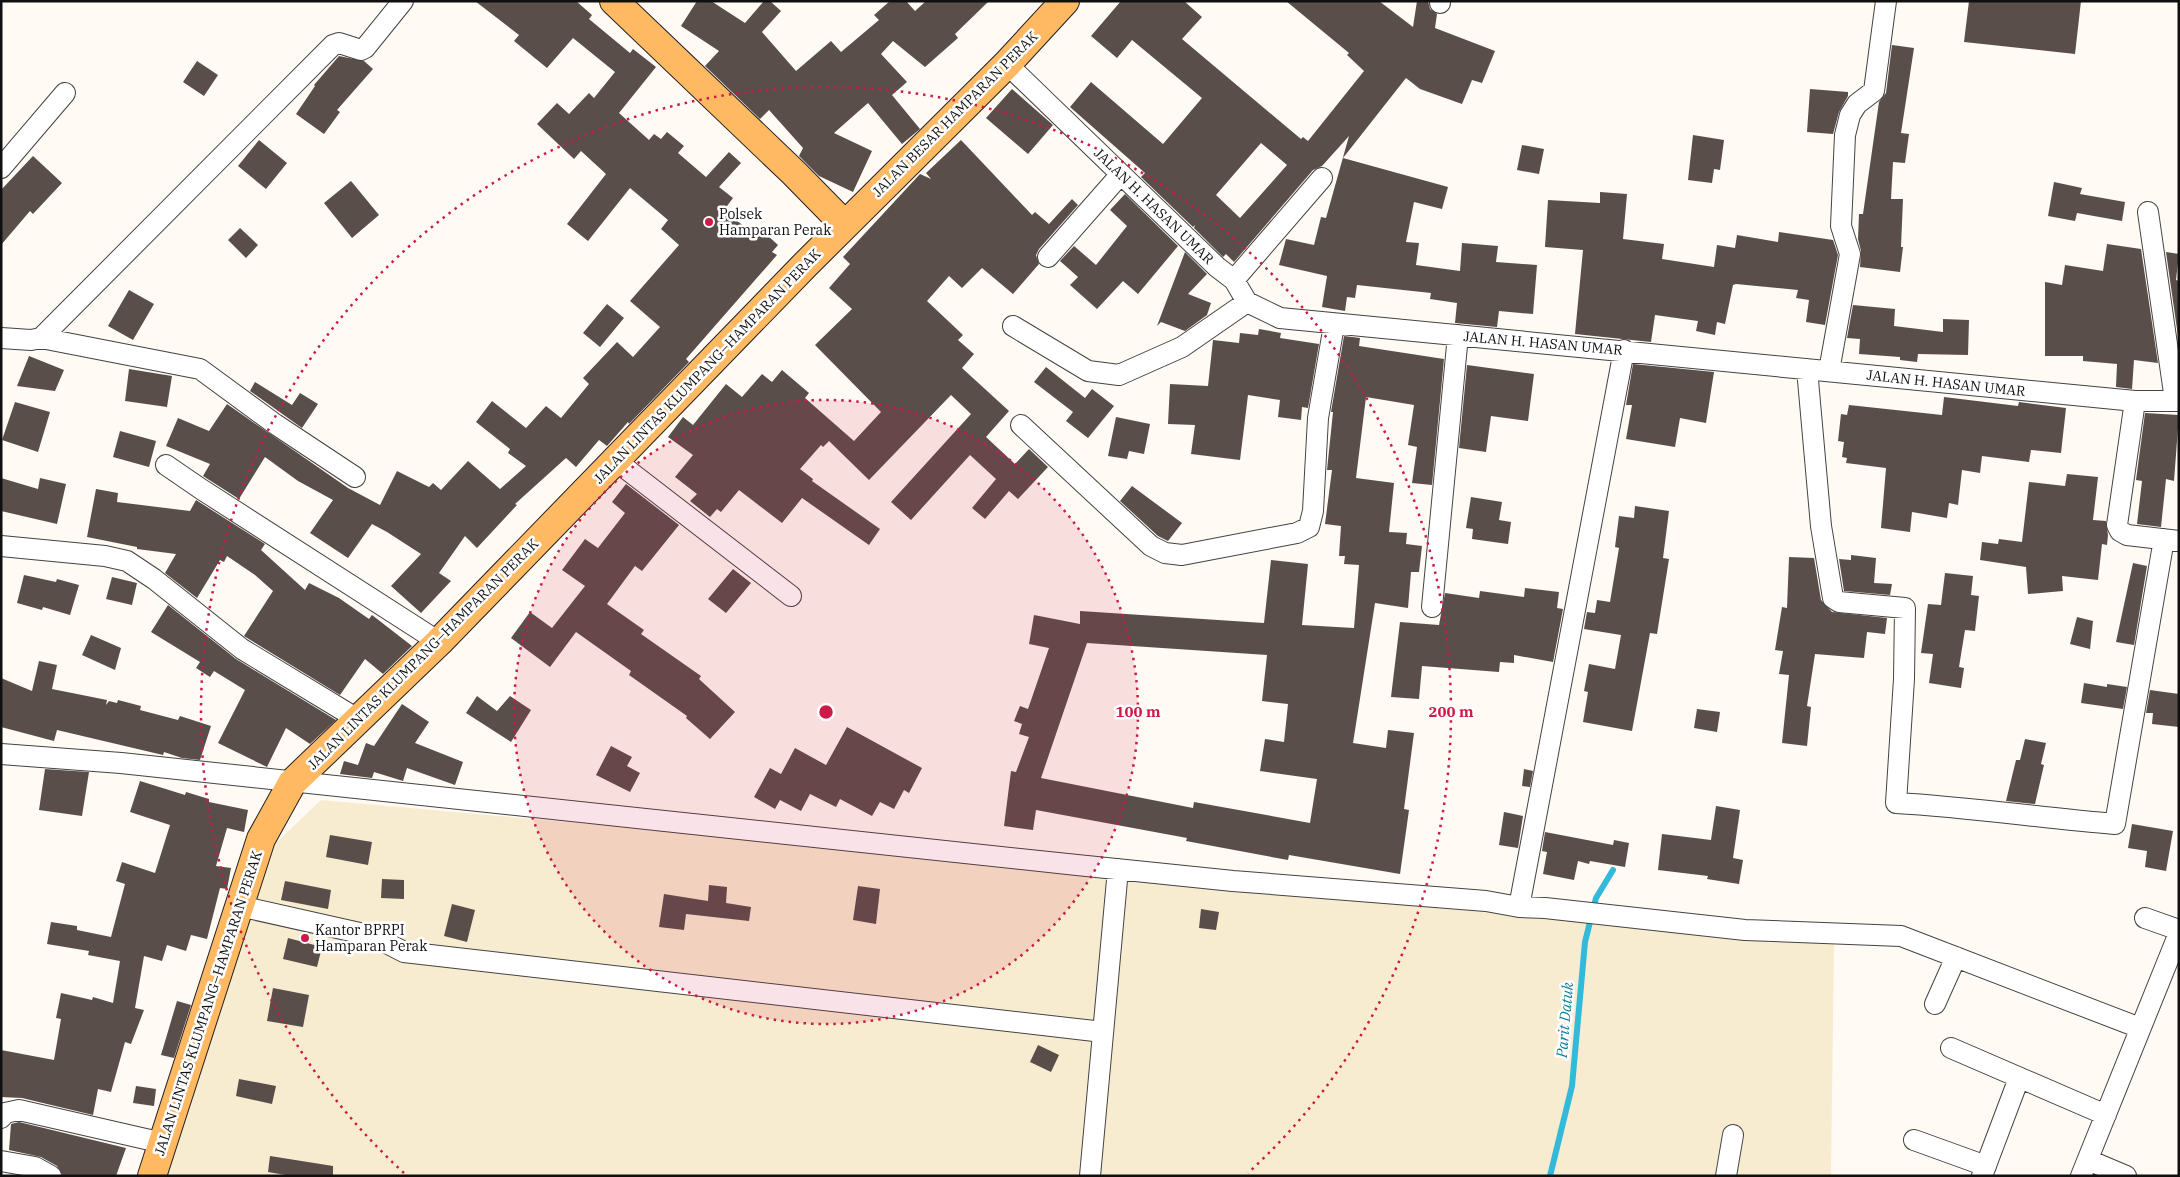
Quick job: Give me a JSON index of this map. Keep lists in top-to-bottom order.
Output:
{
  "streets": {
    "main road": ["JALAN BESAR HAMPARAN PERAK", "JALAN LINTAS KLUMPANG–HAMPARAN PERAK"],
    "street": ["JALAN H. HASAN UMAR"]
  },
  "crossings": [
    ["JALAN BESAR HAMPARAN PERAK", "JALAN H. HASAN UMAR"],
    ["JALAN BESAR HAMPARAN PERAK", "JALAN LINTAS KLUMPANG–HAMPARAN PERAK"]
  ],
  "water": ["Parit Datuk"],
  "places": ["Polsek Hamparan Perak", "Kantor BPRPI Hamparan Perak"],
  "rings": ["100 m", "200 m"]
}
